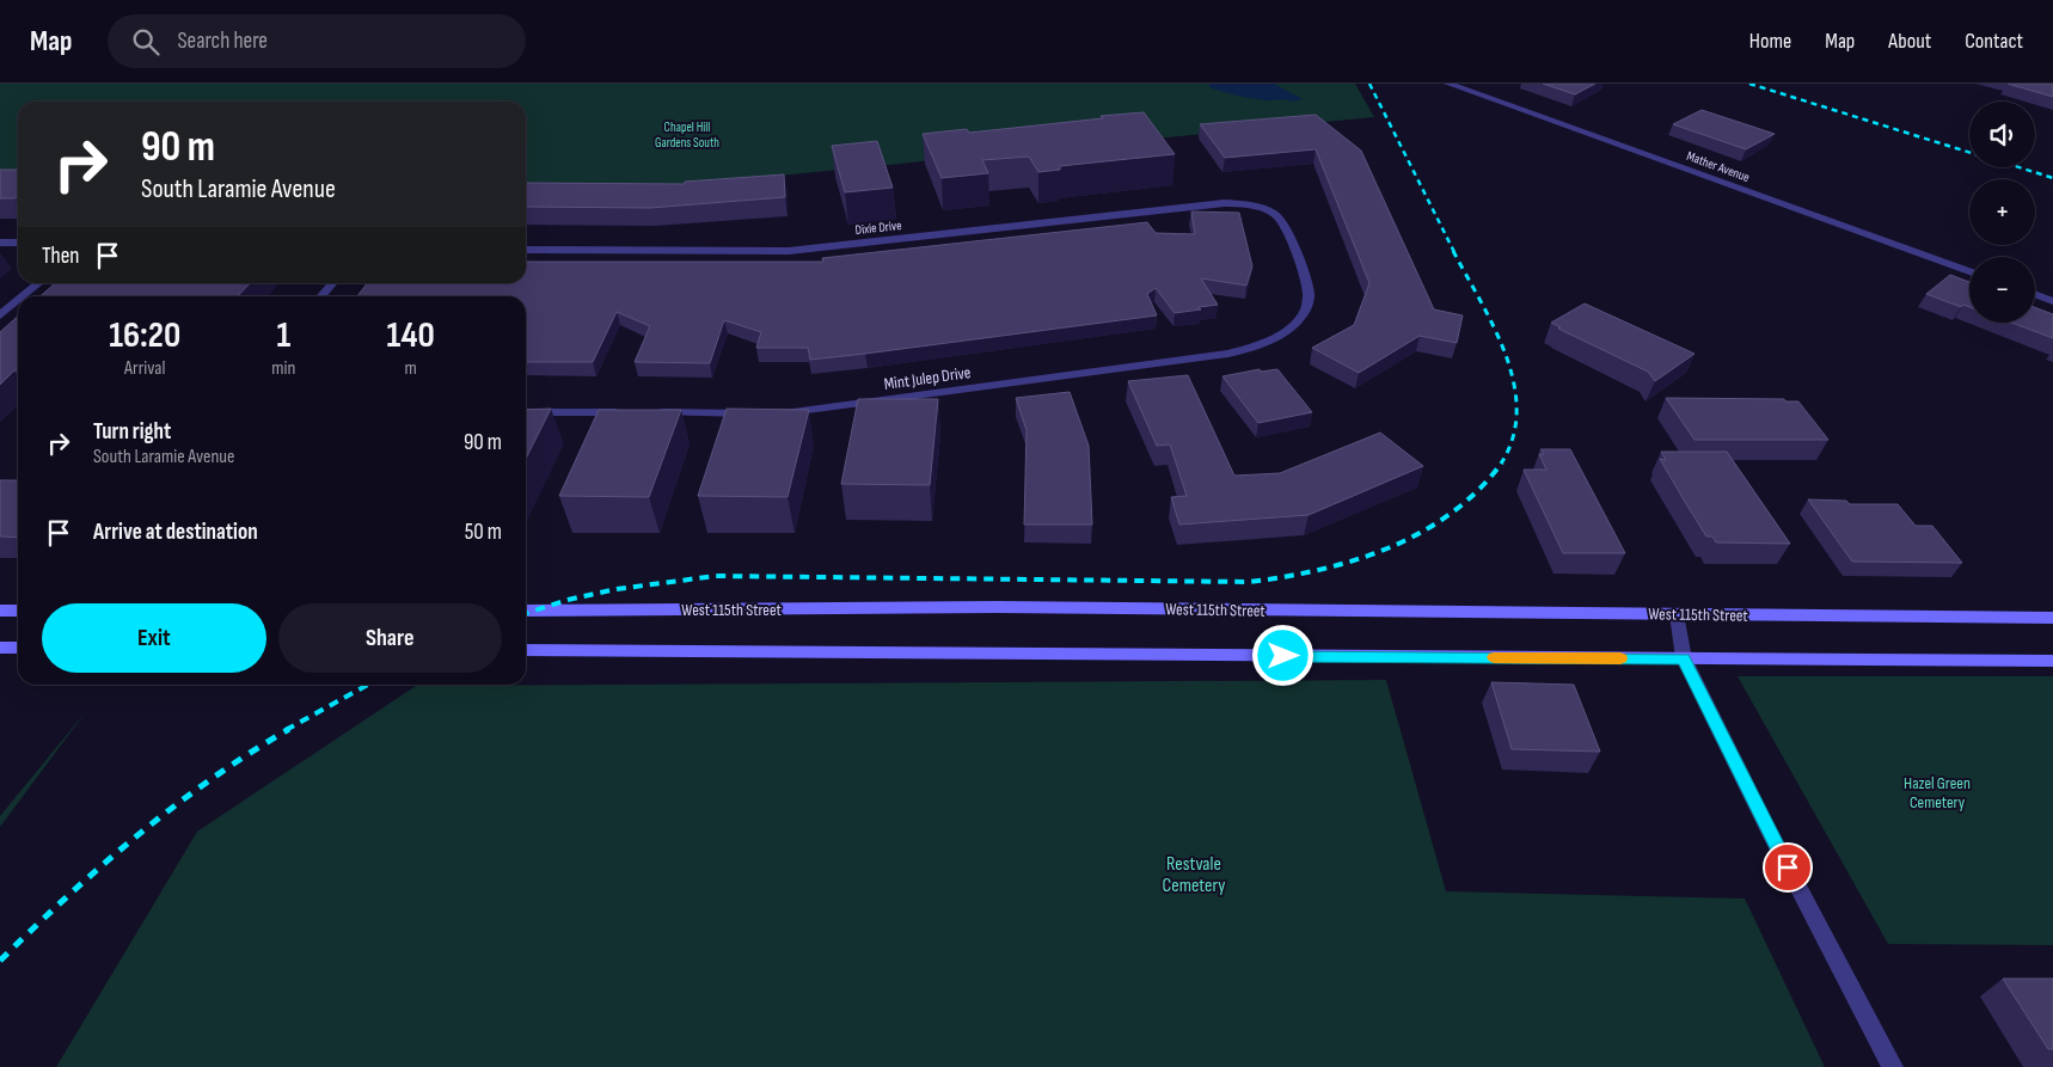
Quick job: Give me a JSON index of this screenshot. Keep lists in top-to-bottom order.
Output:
{
  "streets": {
    "street": [
      "Mather Avenue",
      "Dixie Drive",
      "Mint Julep Drive",
      "West 115th Street"
    ]
  },
  "crossings": [
    ["Dixie Drive", "Mint Julep Drive"]
  ],
  "parks": ["Chapel Hill Gardens South", "Hazel Green Cemetery", "Restvale Cemetery"],
  "page": {
    "header": "Map",
    "search": "Search here",
    "nav": [
      "Home",
      "Map",
      "About",
      "Contact"
    ],
    "map_buttons": ["+", "−"],
    "turn": ["90 m", "South Laramie Avenue"],
    "then": "Then",
    "eta": [
      "16:20",
      "Arrival",
      "1",
      "min",
      "140",
      "m"
    ],
    "list": [
      {
        "name": "Turn right",
        "note": "South Laramie Avenue",
        "value": "90 m"
      },
      {
        "name": "Arrive at destination",
        "value": "50 m"
      }
    ],
    "buttons": ["Exit", "Share"]
  }
}
